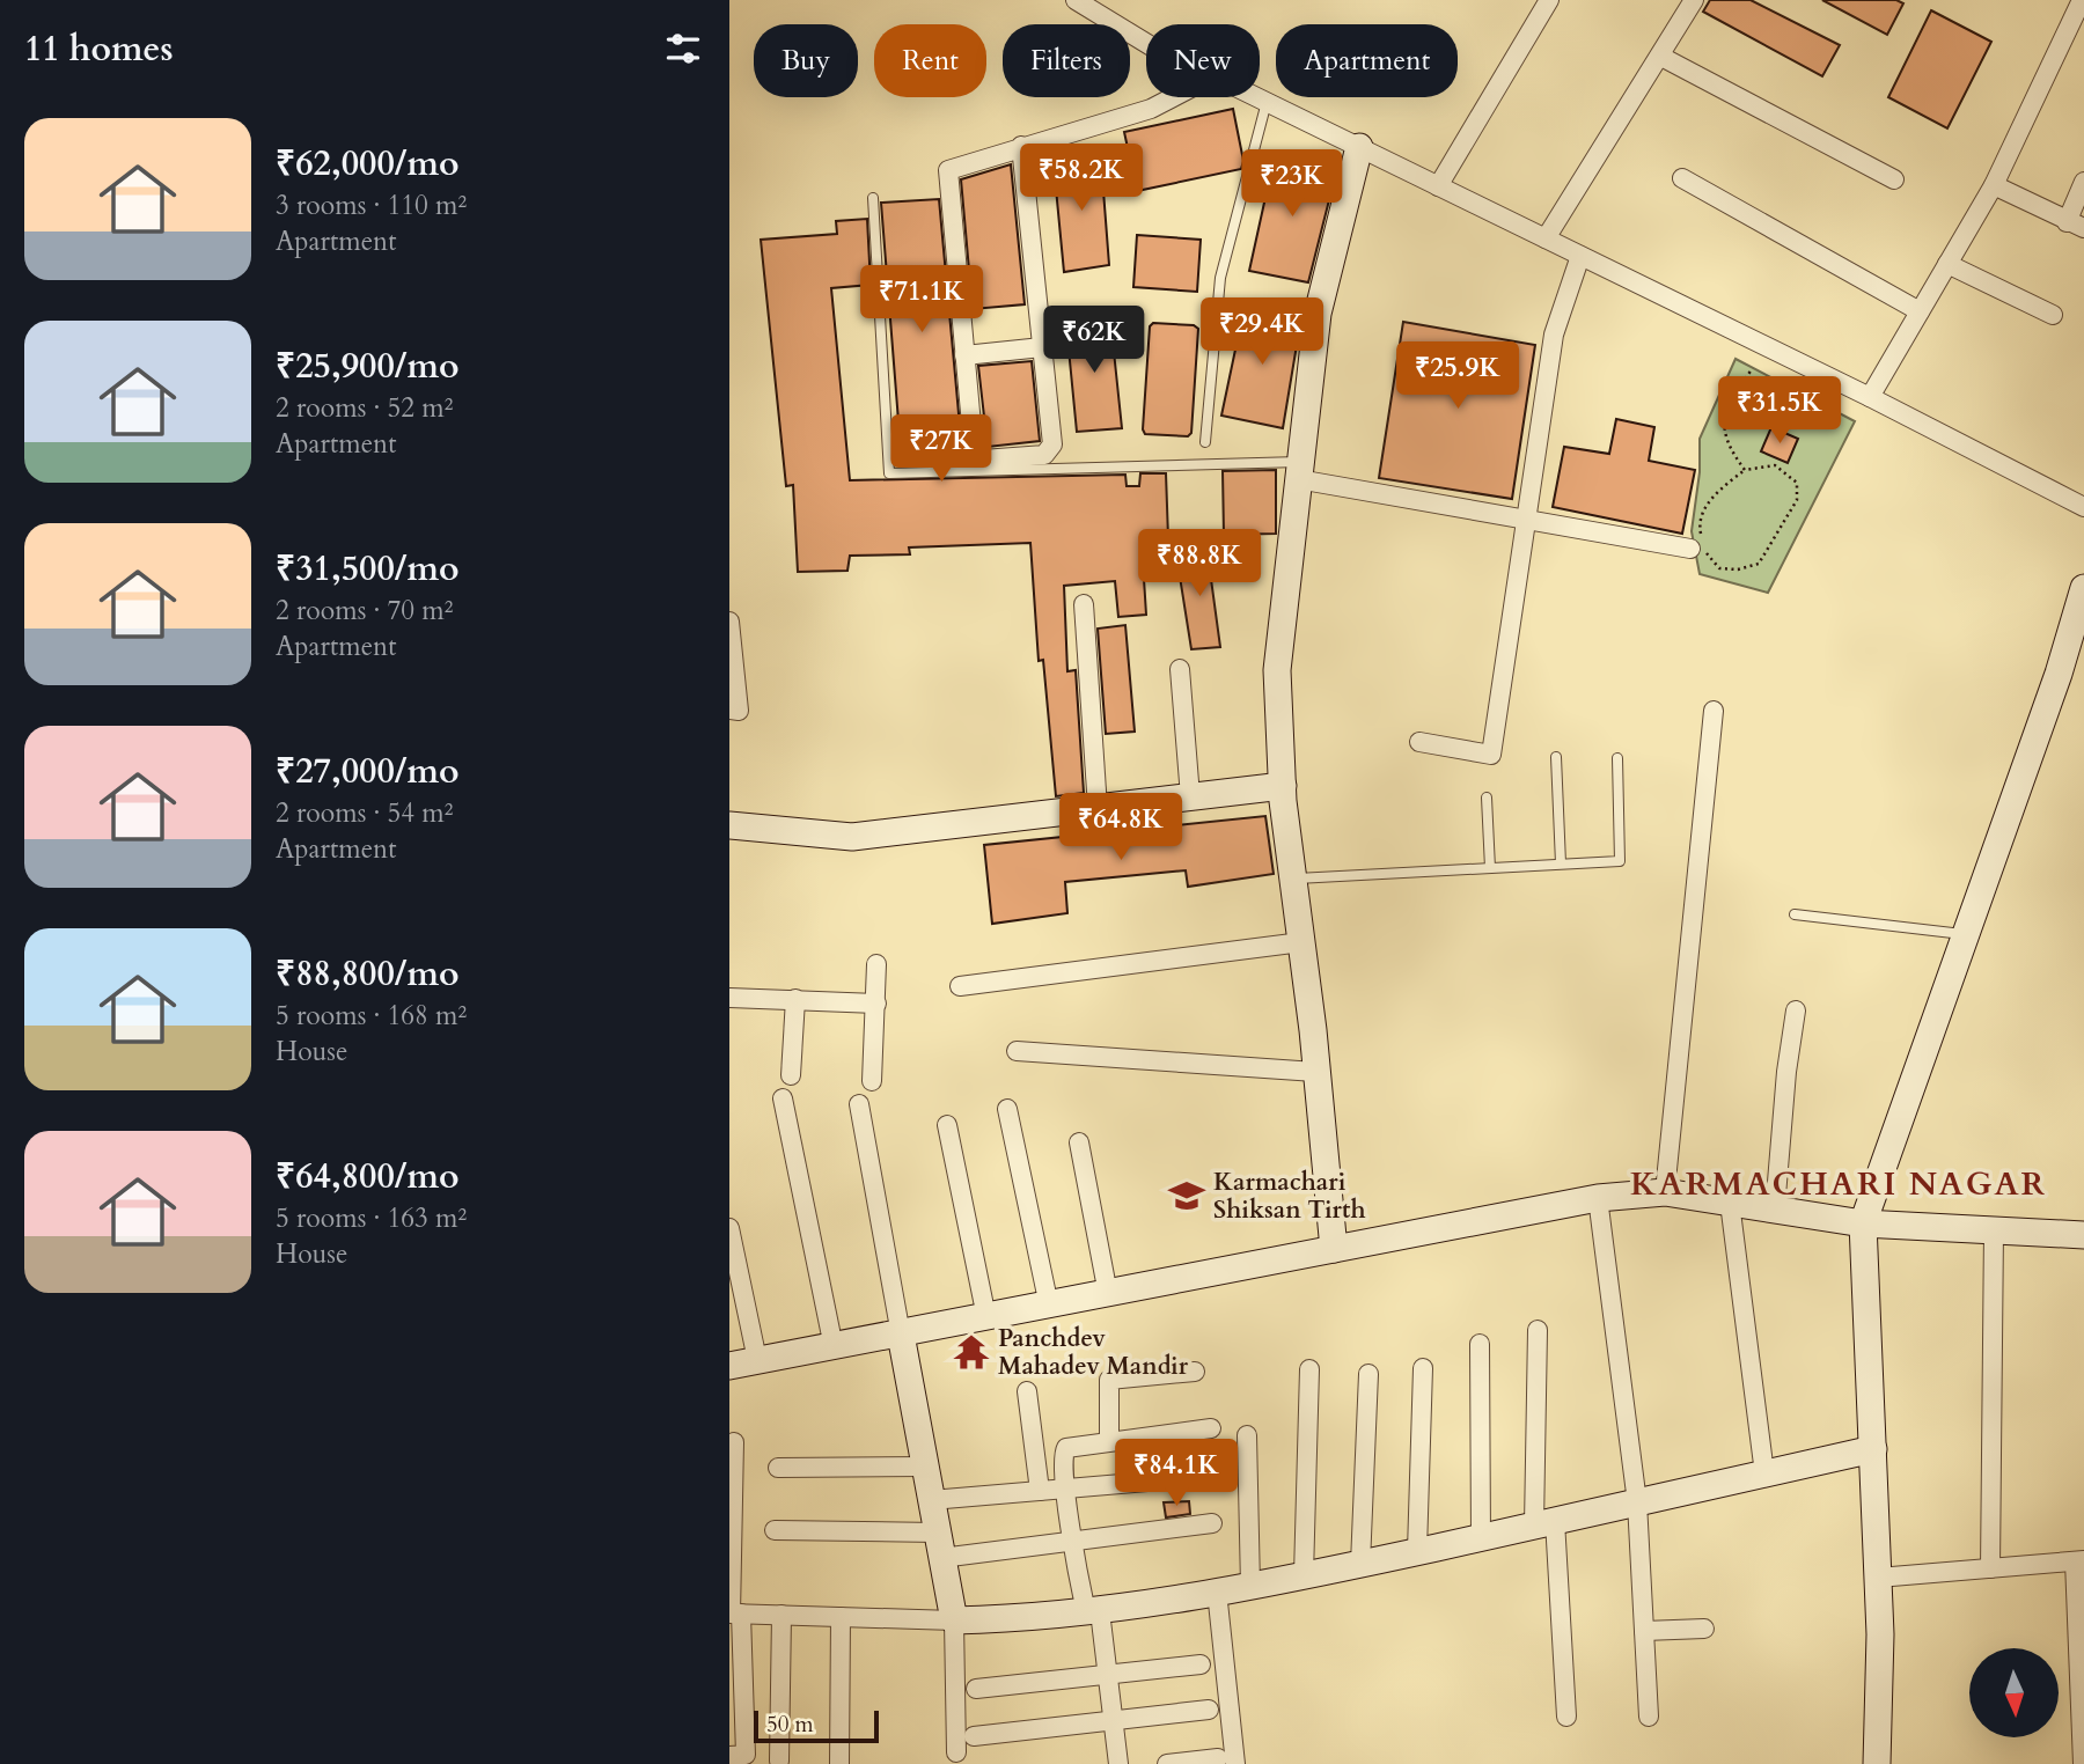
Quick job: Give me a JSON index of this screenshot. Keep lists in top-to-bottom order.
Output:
{
  "districts": ["KARMACHARI NAGAR"],
  "places": {
    "school or university": ["Karmachari Shiksan Tirth"],
    "temple": ["Panchdev Mahadev Mandir"]
  },
  "scale_bar": "50 m",
  "north": "bottom",
  "page": {
    "heading": "11 homes",
    "chip": [
      "Buy",
      "Rent",
      "Filters",
      "New",
      "Apartment"
    ],
    "list": [
      {
        "name": "₹62,000/mo",
        "note": "3 rooms · 110 m² · Apartment"
      },
      {
        "name": "₹25,900/mo",
        "note": "2 rooms · 52 m² · Apartment"
      },
      {
        "name": "₹31,500/mo",
        "note": "2 rooms · 70 m² · Apartment"
      },
      {
        "name": "₹27,000/mo",
        "note": "2 rooms · 54 m² · Apartment"
      },
      {
        "name": "₹88,800/mo",
        "note": "5 rooms · 168 m² · House"
      },
      {
        "name": "₹64,800/mo",
        "note": "5 rooms · 163 m² · House"
      }
    ],
    "price": [
      "₹58.2K",
      "₹23K",
      "₹71.1K",
      "₹29.4K",
      "₹62K",
      "₹25.9K",
      "₹31.5K",
      "₹27K",
      "₹88.8K",
      "₹64.8K",
      "₹84.1K"
    ],
    "scale": "50 m"
  }
}
